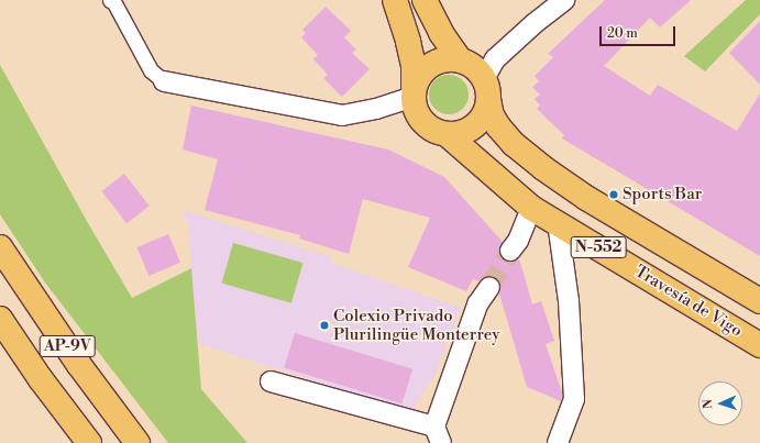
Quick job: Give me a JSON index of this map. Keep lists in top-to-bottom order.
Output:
{
  "streets": {
    "main road": ["N-552", "Travesía de Vigo", "AP-9V"]
  },
  "crossings": [
    ["N-552", "Travesía de Vigo"]
  ],
  "places": ["Sports Bar", "Colexio Privado Plurilingüe Monterrey"],
  "scale_bar": "20 m",
  "north": "left"
}
